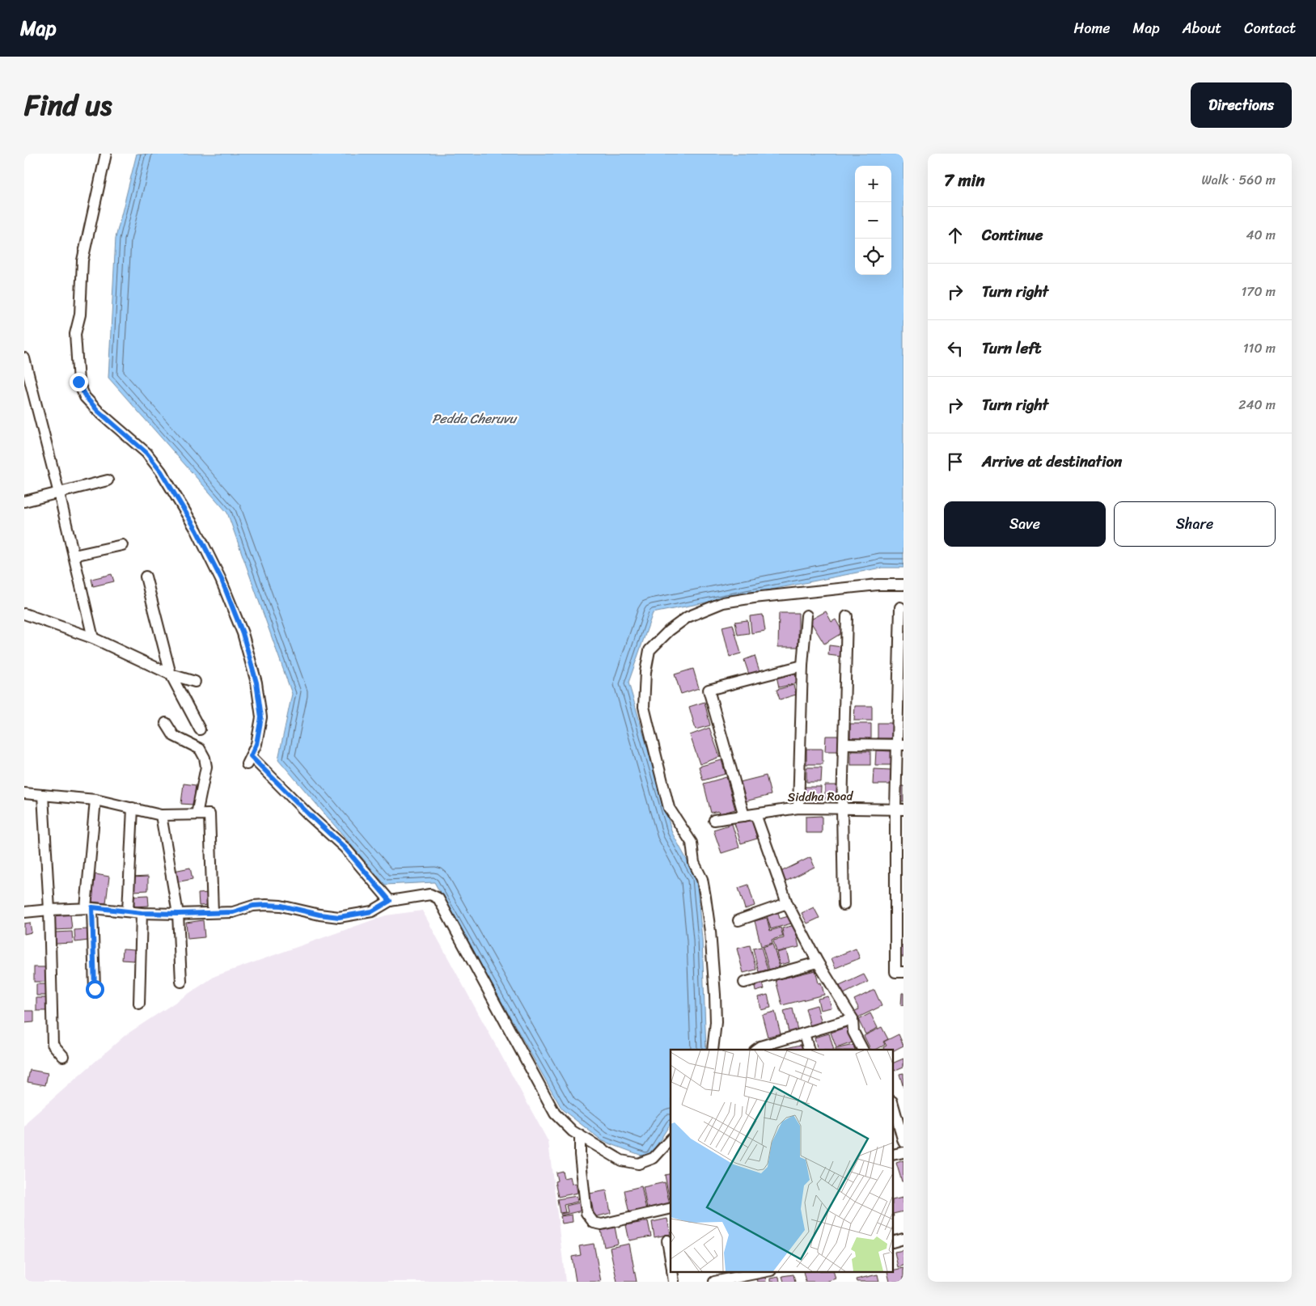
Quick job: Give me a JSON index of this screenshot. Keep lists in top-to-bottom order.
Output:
{
  "streets": {
    "street": ["Siddha Road"]
  },
  "water": ["Pedda Cheruvu"],
  "page": {
    "header": "Map",
    "nav": [
      "Home",
      "Map",
      "About",
      "Contact"
    ],
    "title": "Find us",
    "buttons": [
      "Directions",
      ["Save", "Share"]
    ],
    "heading": ["7 min", "Walk · 560 m"],
    "map_buttons": ["+", "−"],
    "list": [
      ["Continue", "40 m"],
      ["Turn right", "170 m"],
      ["Turn left", "110 m"],
      ["Turn right", "240 m"],
      "Arrive at destination"
    ]
  }
}
